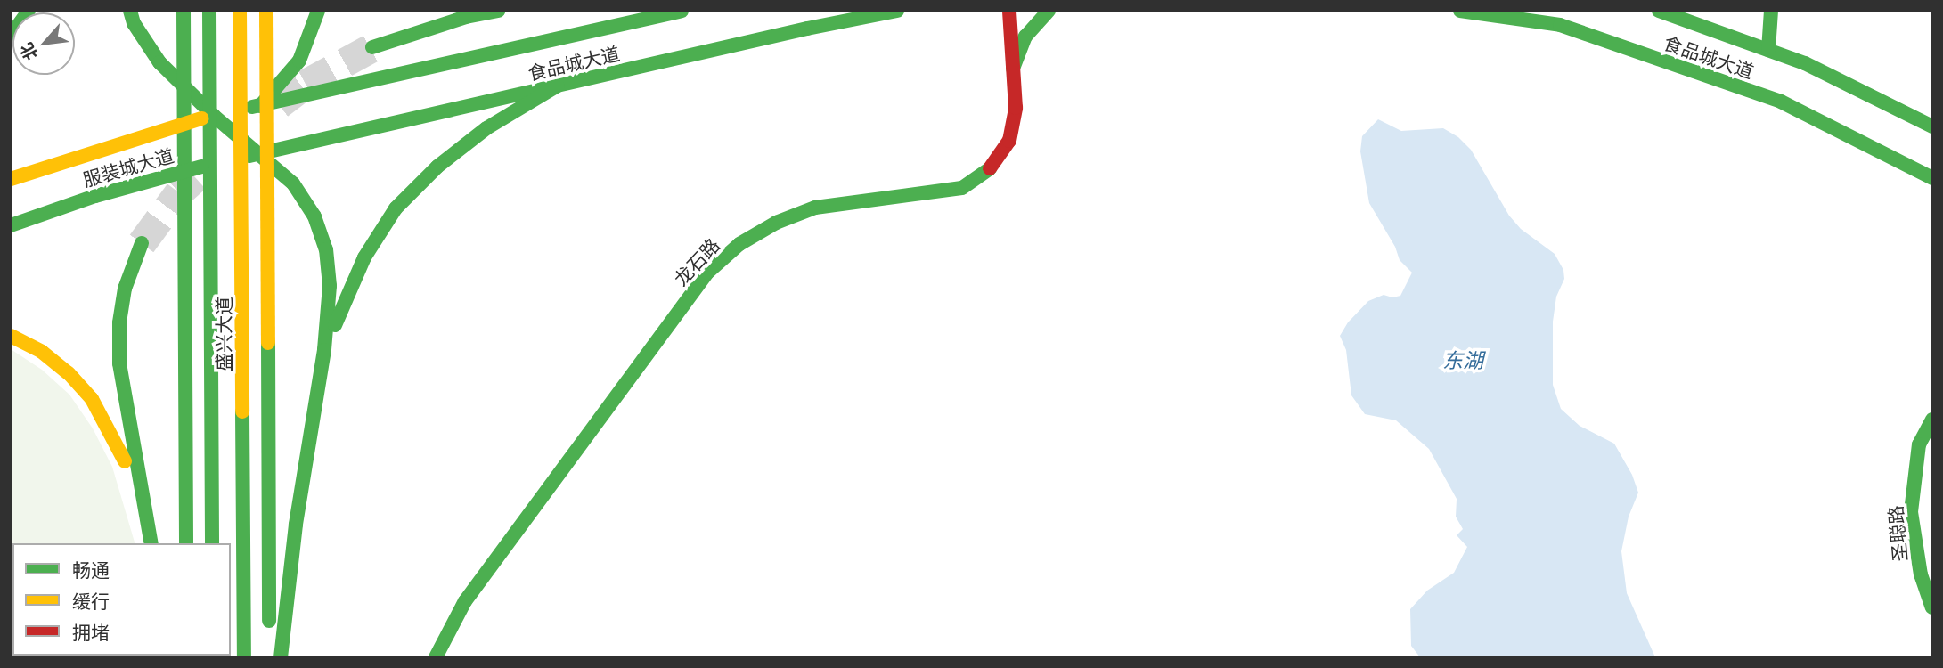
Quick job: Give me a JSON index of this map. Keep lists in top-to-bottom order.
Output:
{
  "streets": {
    "main road": [
      "食品城大道",
      "服装城大道",
      "龙石路",
      "盛兴大道",
      "圣聪路"
    ]
  },
  "crossings": [
    ["食品城大道", "服装城大道"]
  ],
  "water": ["东湖"],
  "legend": ["畅通", "缓行", "拥堵"],
  "north": "bottom left"
}
